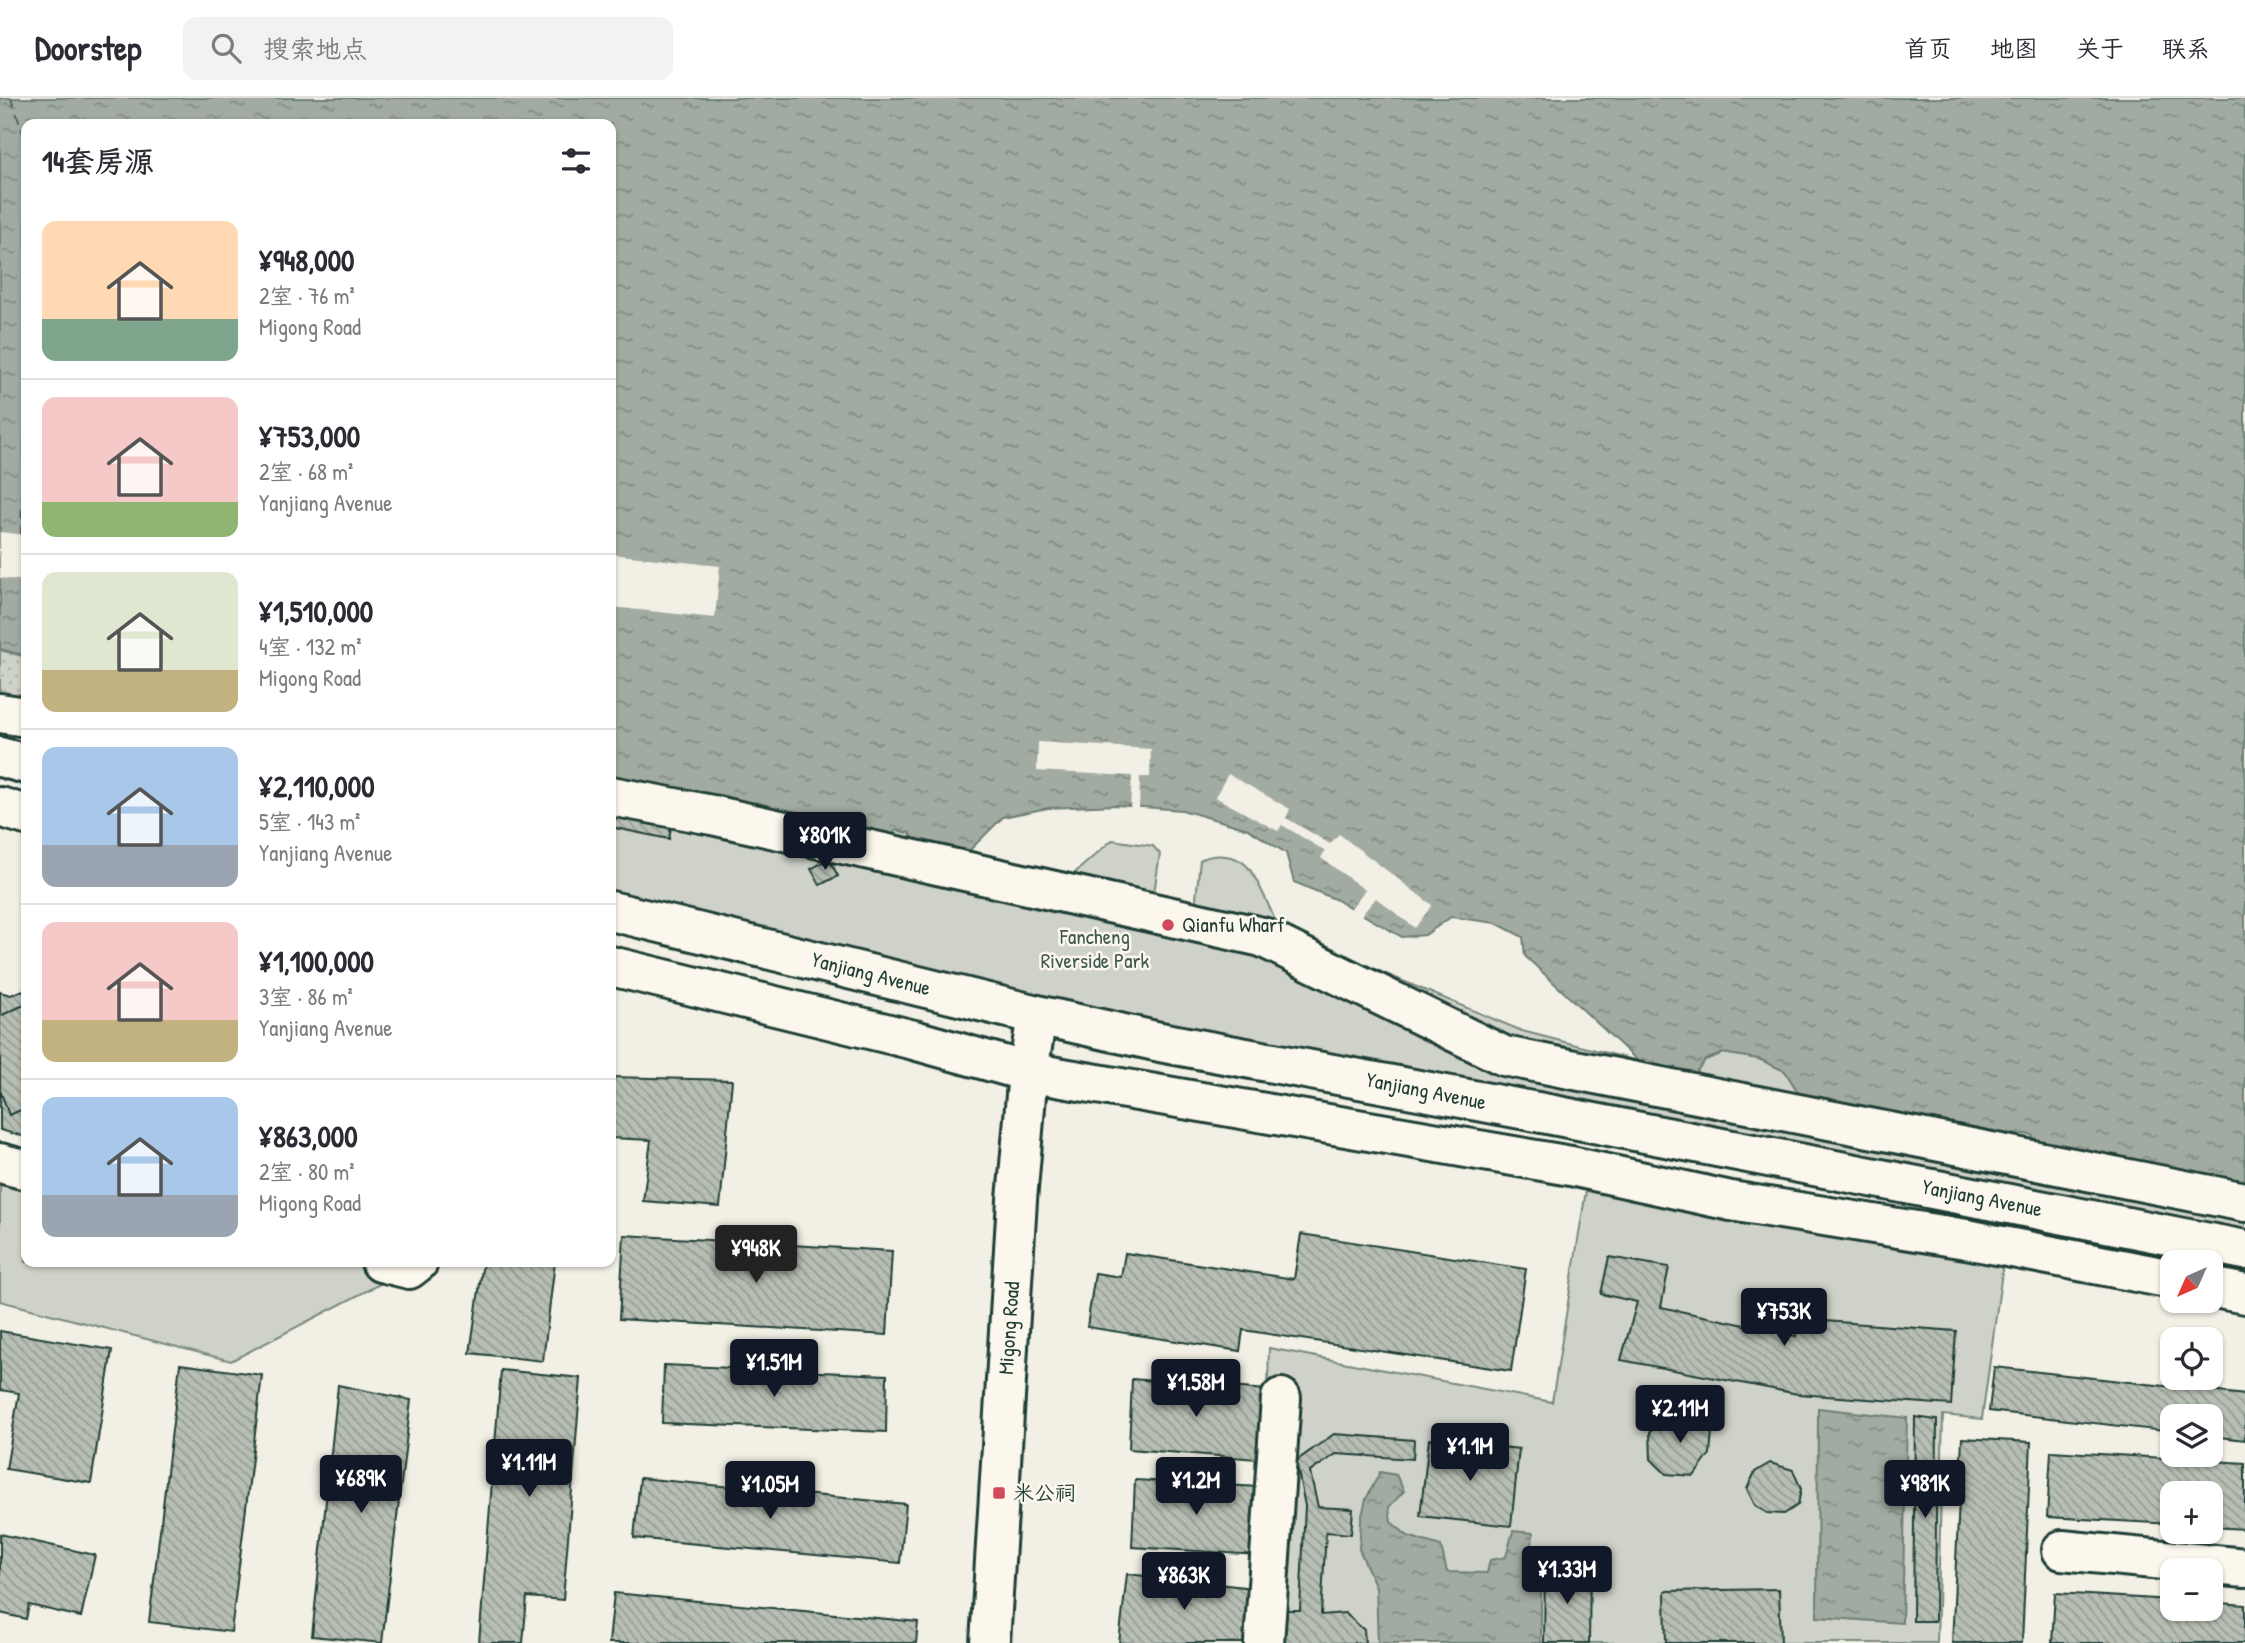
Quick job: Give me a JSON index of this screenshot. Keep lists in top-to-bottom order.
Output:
{
  "streets": {
    "main road": ["Yanjiang Avenue", "Migong Road"]
  },
  "crossings": [
    ["Yanjiang Avenue", "Migong Road"]
  ],
  "parks": ["Fancheng Riverside Park"],
  "places": {
    "other": ["Qianfu Wharf"],
    "transit": ["米公祠"]
  },
  "north": "bottom left",
  "page": {
    "header": "Doorstep",
    "search": "搜索地点",
    "nav": [
      "首页",
      "地图",
      "关于",
      "联系"
    ],
    "heading": "14套房源",
    "list": [
      {
        "name": "¥948,000",
        "note": "2室 · 76 m² · Migong Road"
      },
      {
        "name": "¥753,000",
        "note": "2室 · 68 m² · Yanjiang Avenue"
      },
      {
        "name": "¥1,510,000",
        "note": "4室 · 132 m² · Migong Road"
      },
      {
        "name": "¥2,110,000",
        "note": "5室 · 143 m² · Yanjiang Avenue"
      },
      {
        "name": "¥1,100,000",
        "note": "3室 · 86 m² · Yanjiang Avenue"
      },
      {
        "name": "¥863,000",
        "note": "2室 · 80 m² · Migong Road"
      }
    ],
    "price": [
      "¥801K",
      "¥948K",
      "¥753K",
      "¥1.51M",
      "¥1.58M",
      "¥2.11M",
      "¥1.1M",
      "¥1.11M",
      "¥689K",
      "¥1.2M",
      "¥981K",
      "¥1.05M",
      "¥1.33M",
      "¥863K"
    ],
    "map_buttons": ["+", "−"]
  }
}
